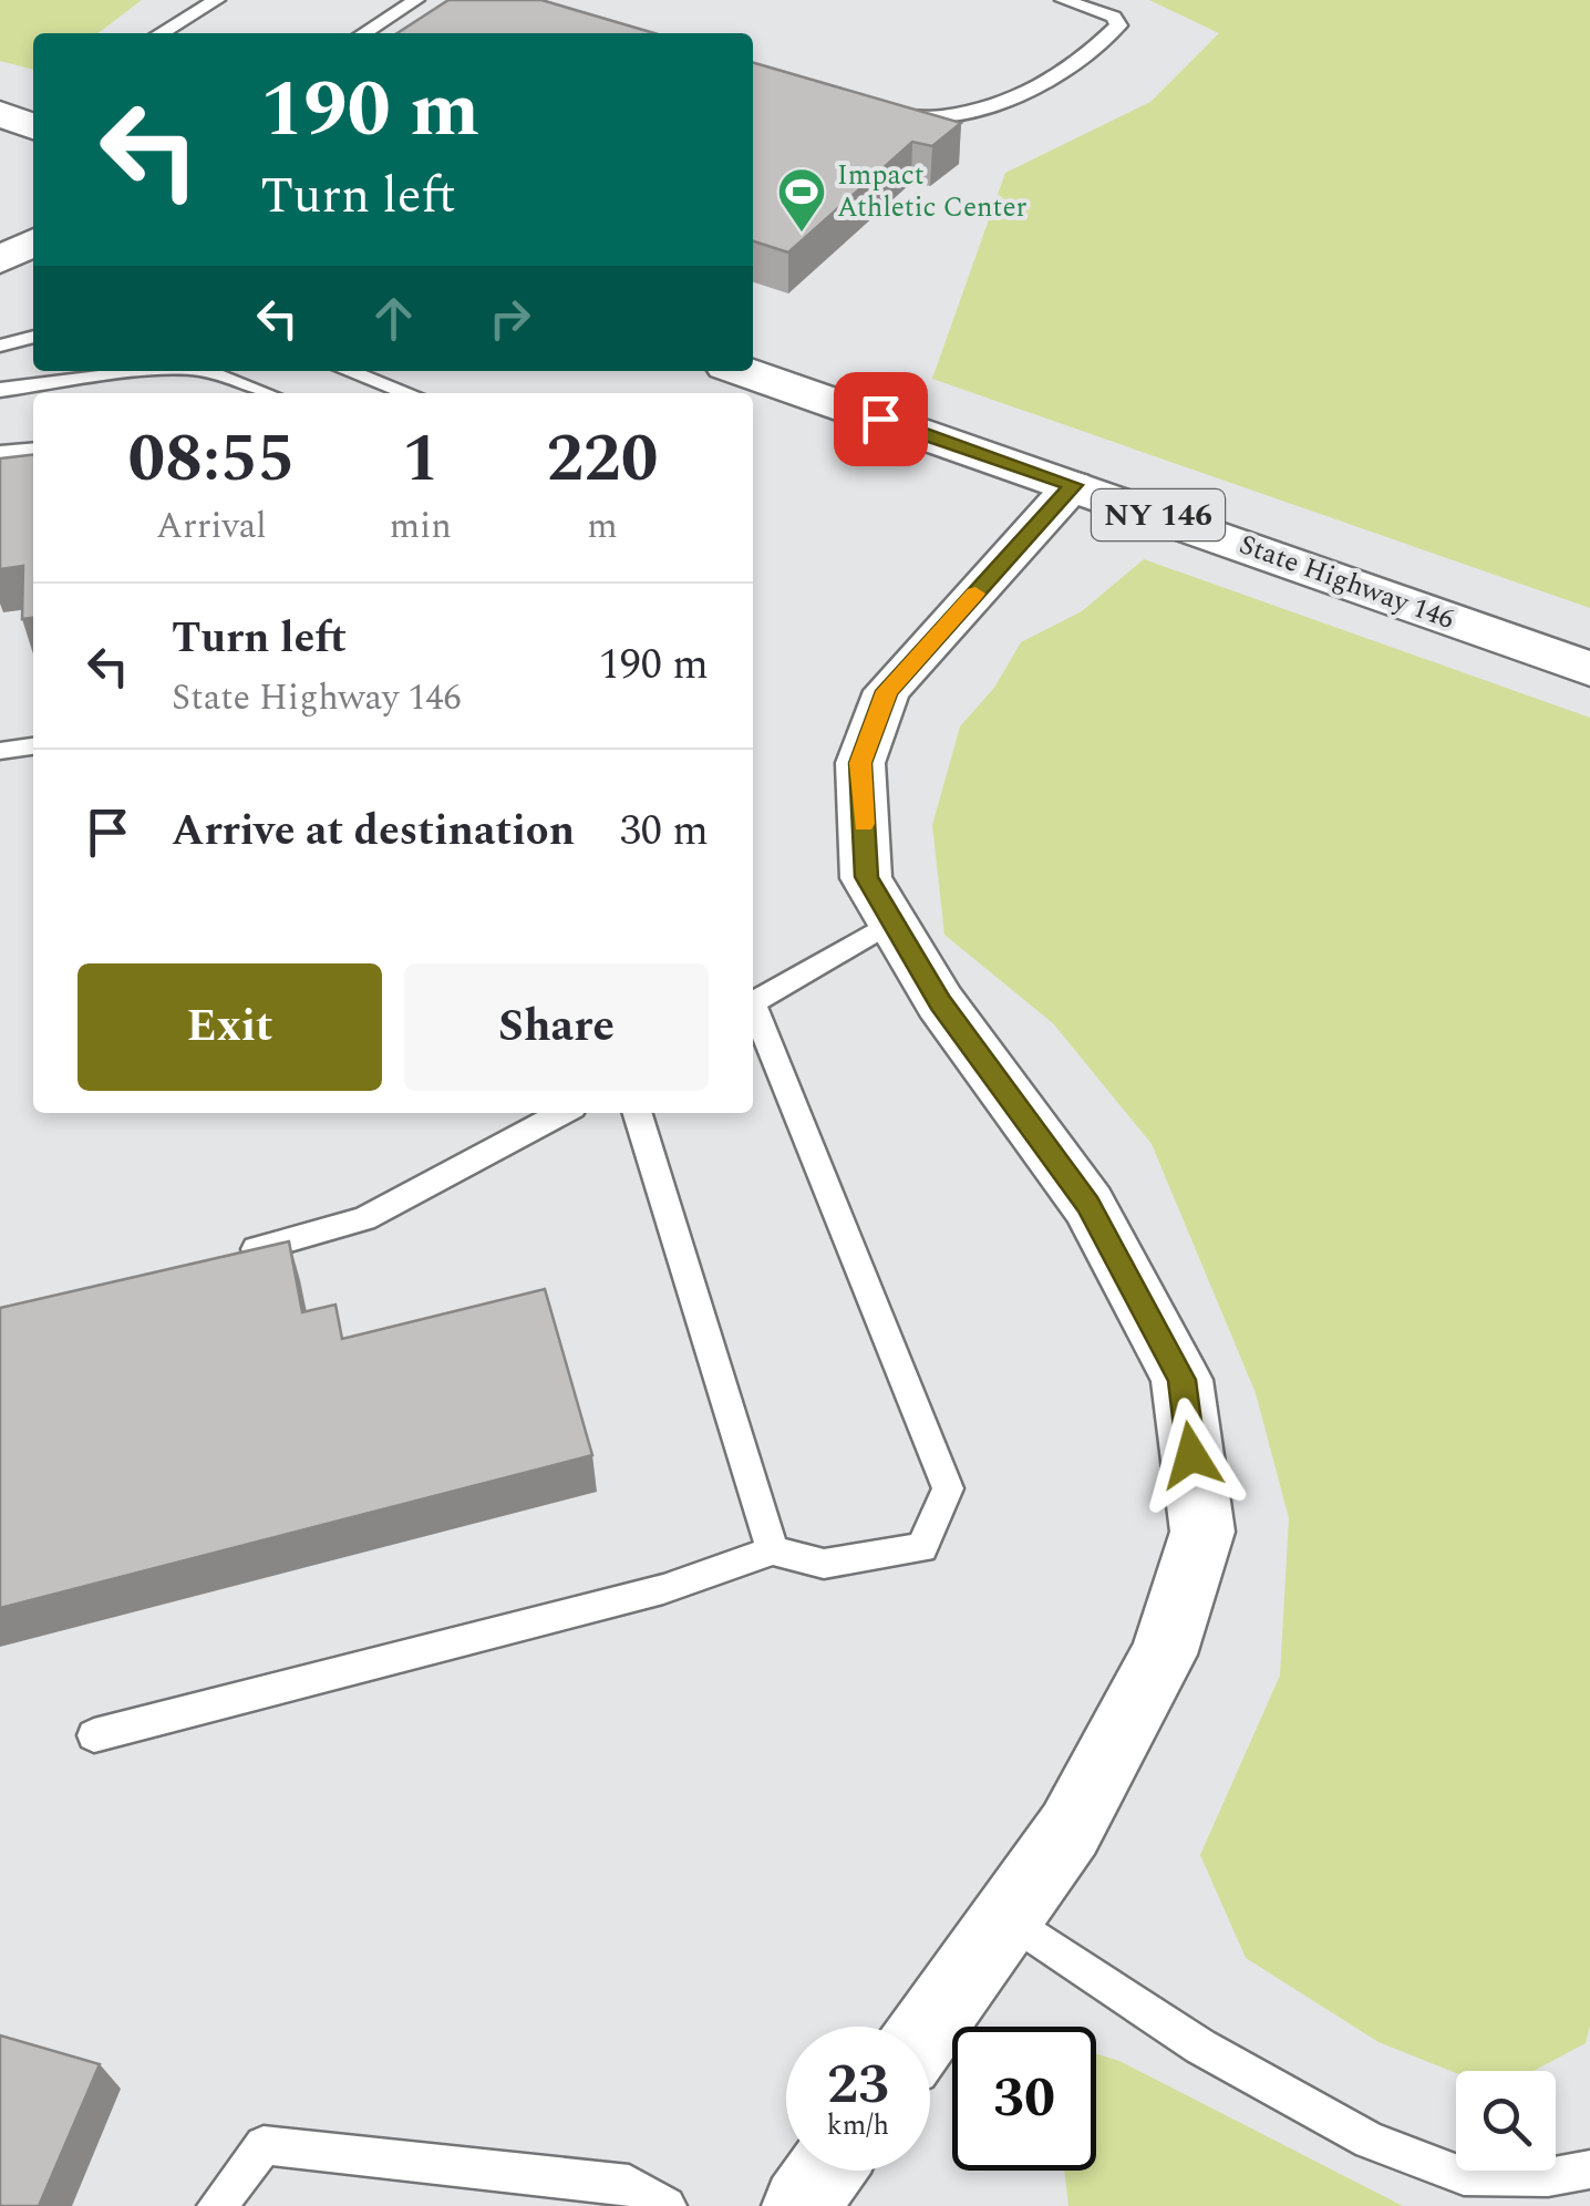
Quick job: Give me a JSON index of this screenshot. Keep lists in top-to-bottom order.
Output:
{
  "streets": {
    "main road": ["NY 146", "State Highway 146"]
  },
  "places": {
    "sports": ["Impact Athletic Center"]
  },
  "page": {
    "turn": ["190 m", "Turn left"],
    "eta": [
      "08:55",
      "Arrival",
      "1",
      "min",
      "220",
      "m"
    ],
    "list": [
      {
        "name": "Turn left",
        "note": "State Highway 146",
        "value": "190 m"
      },
      {
        "name": "Arrive at destination",
        "value": "30 m"
      }
    ],
    "buttons": ["Exit", "Share"],
    "speed": "23 km/h",
    "limit": "30"
  }
}
